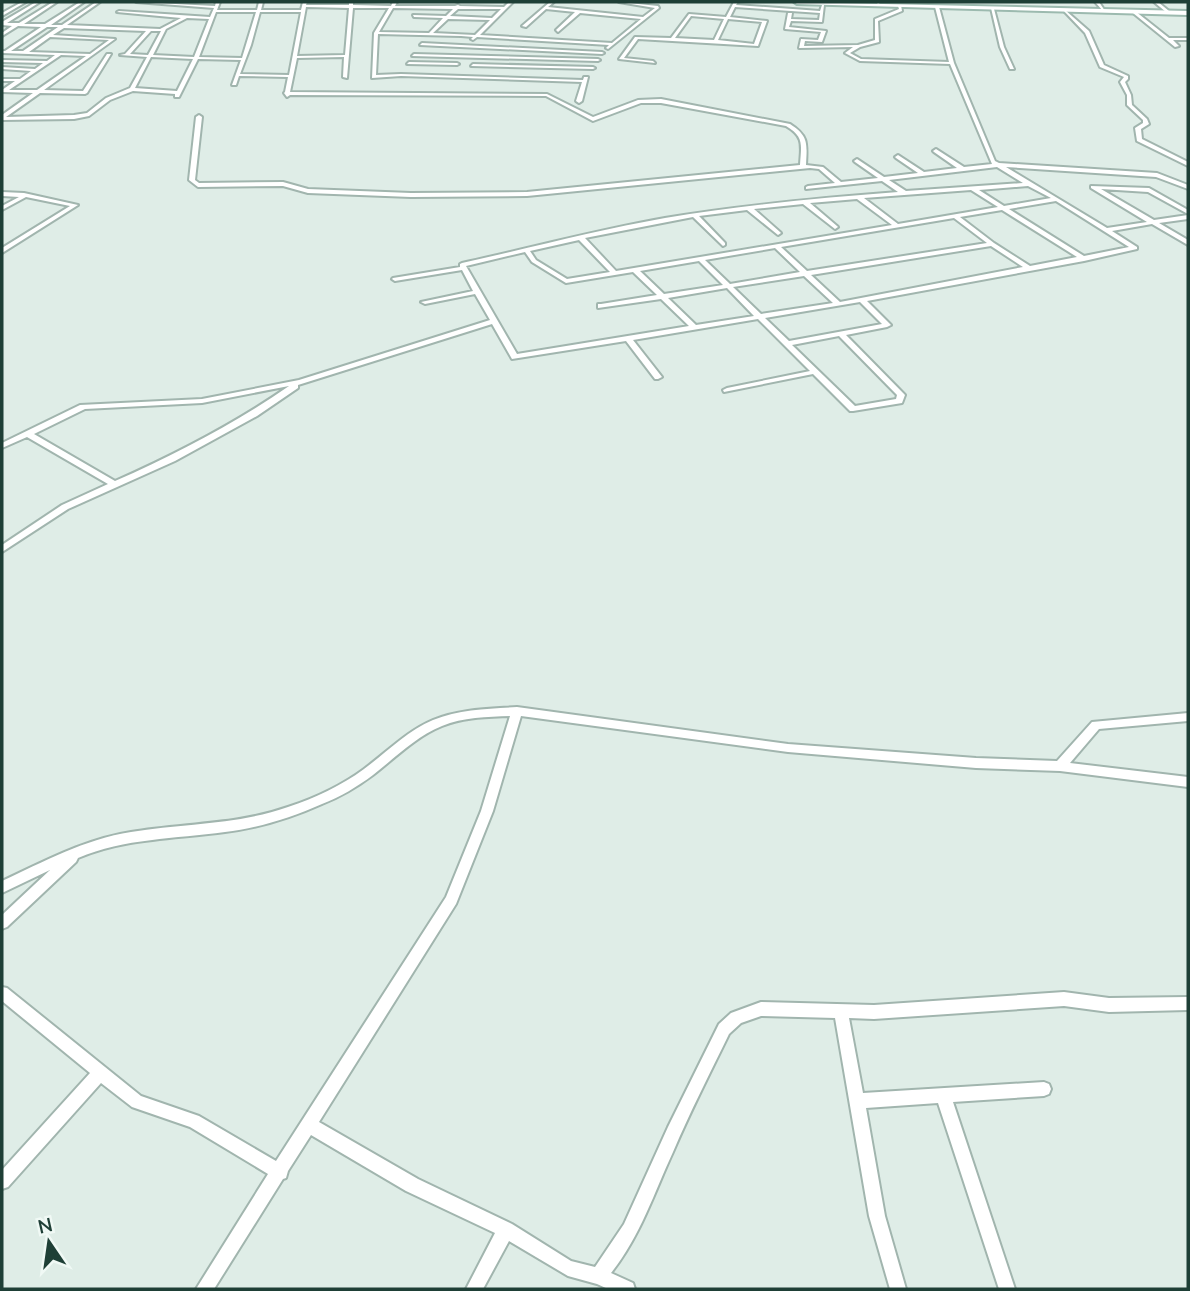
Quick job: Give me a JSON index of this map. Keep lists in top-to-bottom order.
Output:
{
  "north": "top"
}
